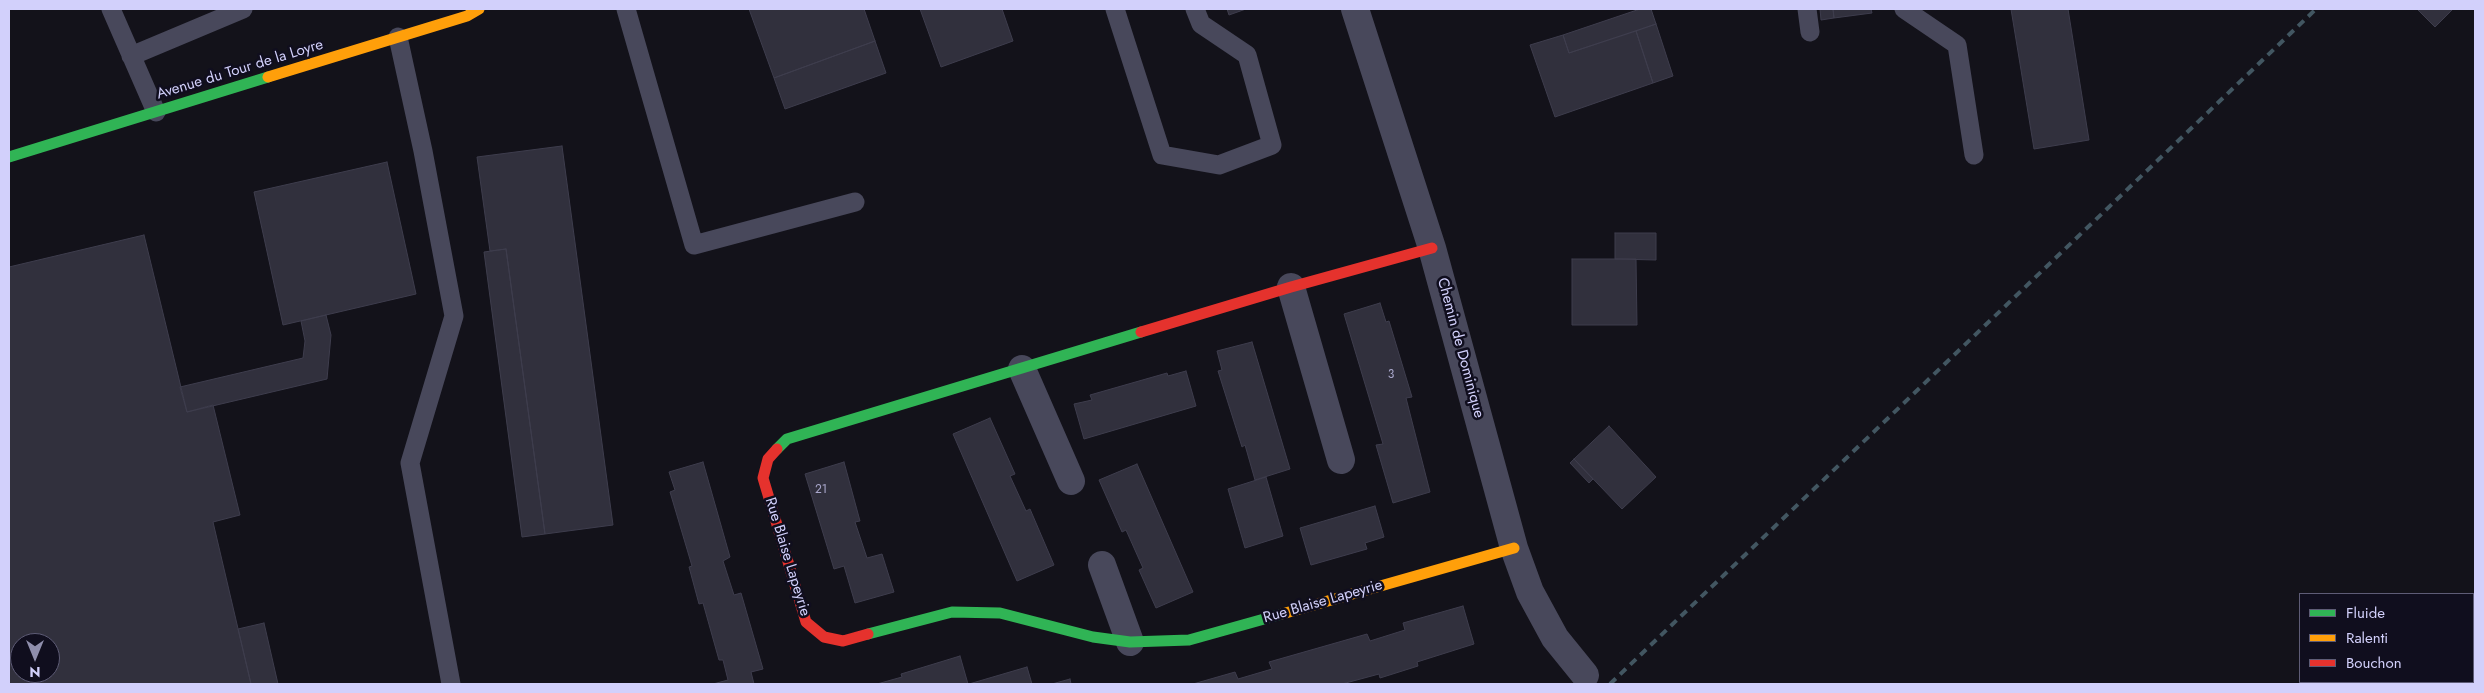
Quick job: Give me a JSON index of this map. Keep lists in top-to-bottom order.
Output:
{
  "streets": {
    "street": ["Avenue du Tour de la Loyre", "Chemin de Dominique", "Rue Blaise Lapeyrie"]
  },
  "crossings": [
    ["Chemin de Dominique", "Rue Blaise Lapeyrie"]
  ],
  "house_numbers": ["3", "21"],
  "legend": ["Fluide", "Ralenti", "Bouchon"],
  "north": "bottom"
}
